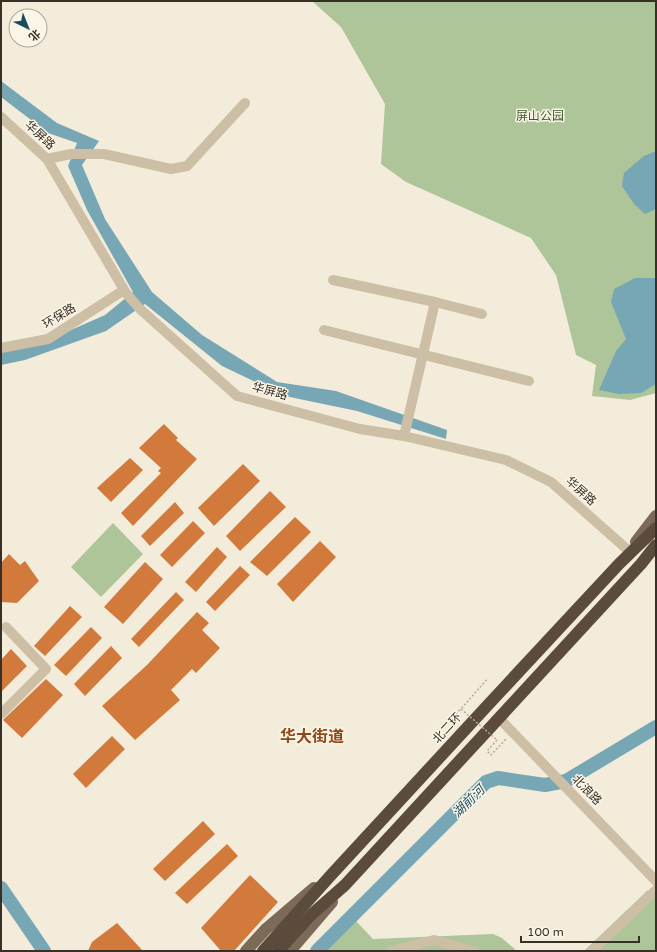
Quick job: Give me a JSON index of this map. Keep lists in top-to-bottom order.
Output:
{
  "streets": {
    "highway": ["北二环"],
    "street": ["华屏路", "环保路", "北浪路"]
  },
  "crossings": [
    ["华屏路", "环保路"],
    ["北二环", "北浪路"]
  ],
  "districts": ["华大街道"],
  "water": ["湖前河"],
  "parks": ["屏山公园"],
  "scale_bar": "100 m",
  "north": "bottom right"
}
